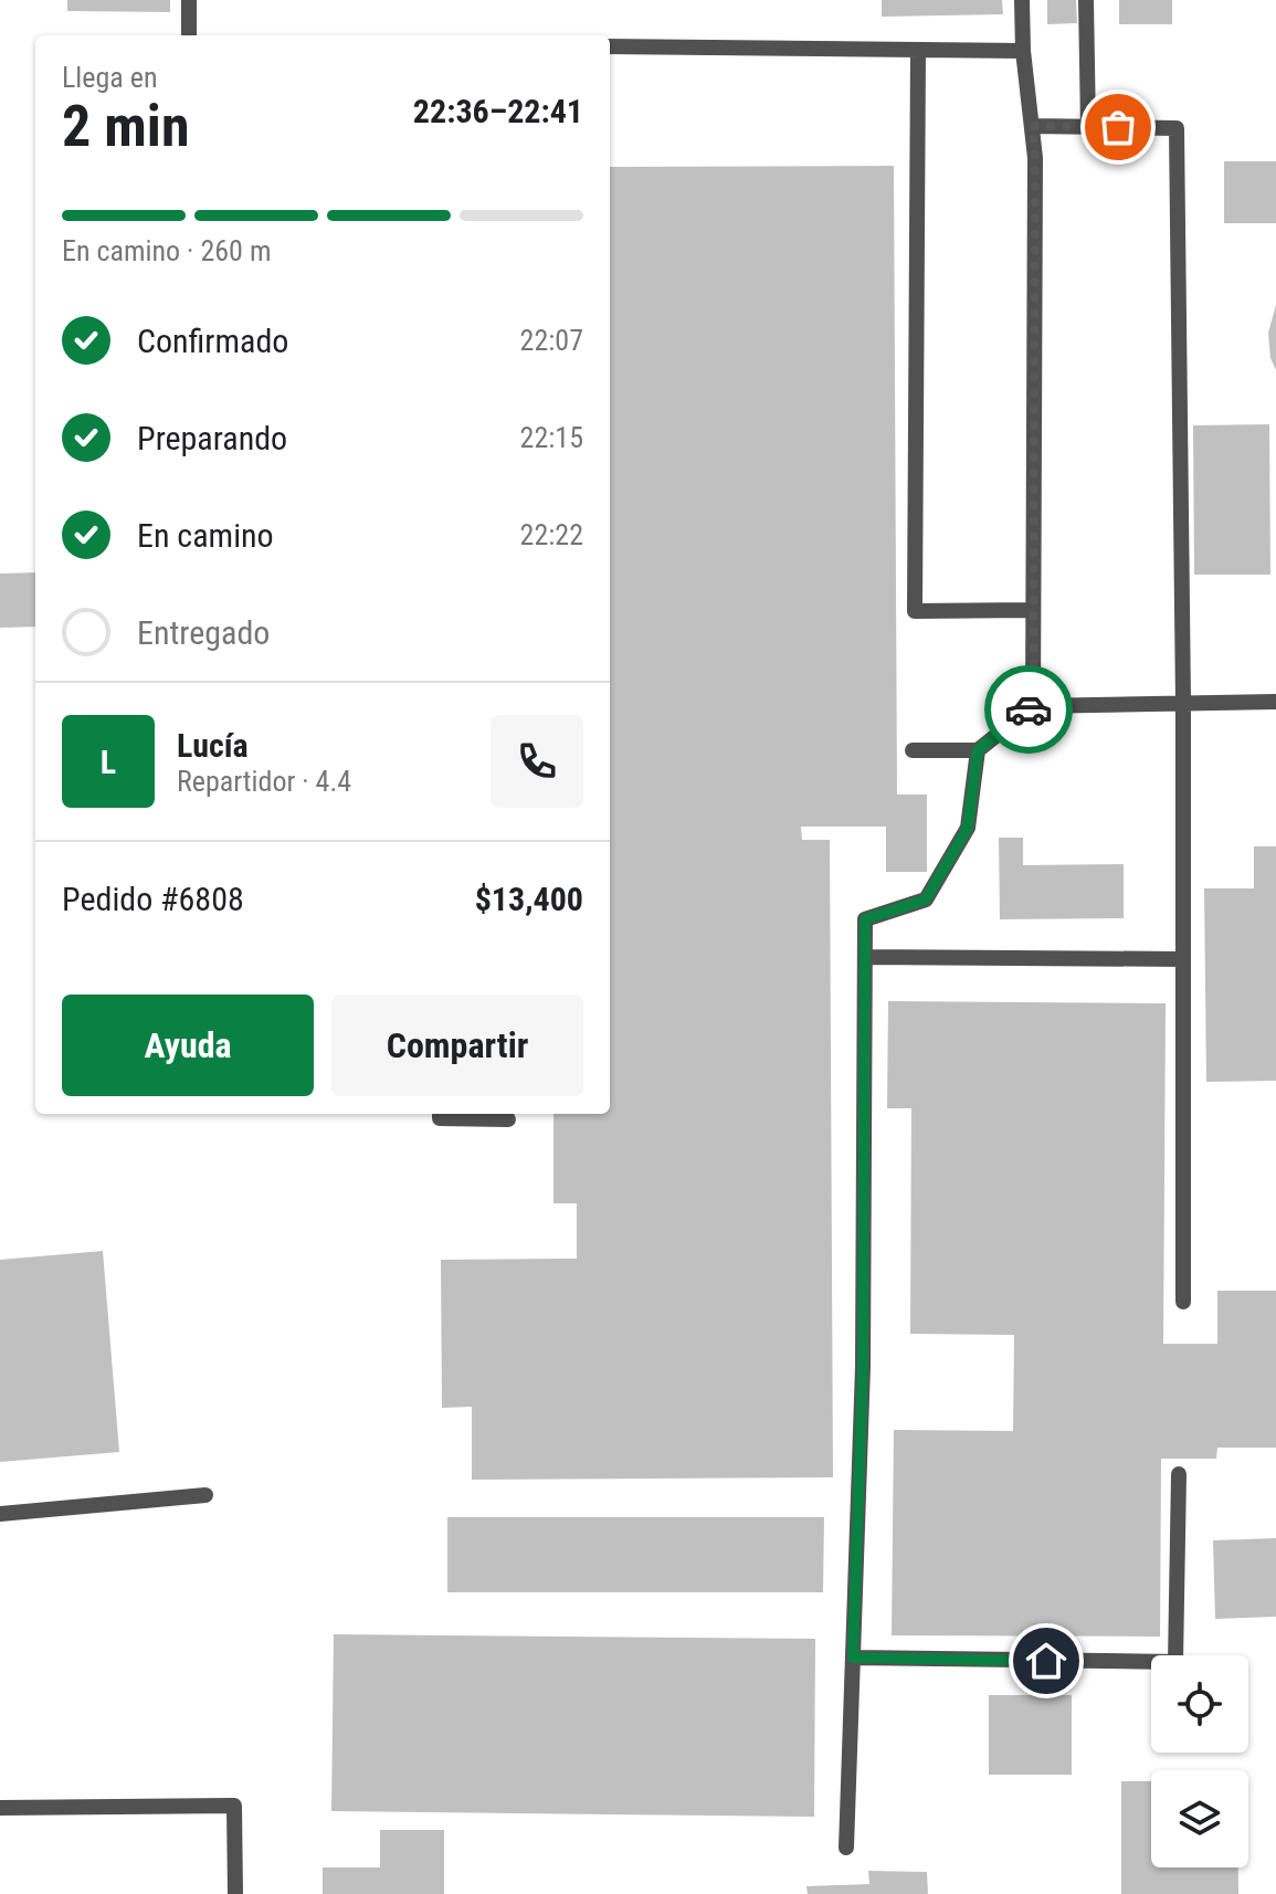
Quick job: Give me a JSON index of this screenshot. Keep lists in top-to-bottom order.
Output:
{
  "page": {
    "heading": ["2 min", "Llega en", "22:36–22:41"],
    "panel": [
      "Lucía",
      "Repartidor · 4.4",
      "Pedido #6808",
      "$13,400"
    ],
    "bar": "En camino · 260 m",
    "list": [
      ["Confirmado", "22:07"],
      ["Preparando", "22:15"],
      ["En camino", "22:22"],
      "Entregado"
    ],
    "round": "L",
    "buttons": ["Ayuda", "Compartir"]
  }
}
